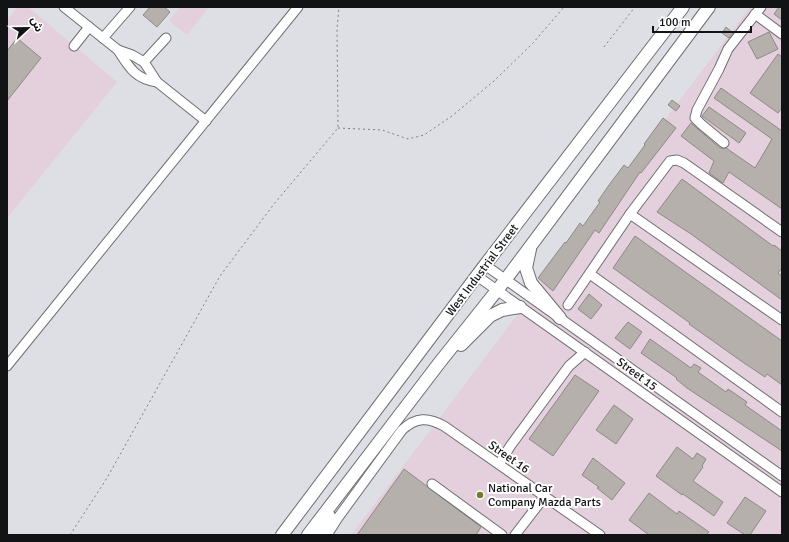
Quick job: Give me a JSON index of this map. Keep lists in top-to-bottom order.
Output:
{
  "streets": {
    "main road": ["West Industrial Street"],
    "street": ["Street 15", "Street 16"]
  },
  "crossings": [
    ["West Industrial Street", "Street 15"]
  ],
  "places": ["National Car Company Mazda Parts"],
  "scale_bar": "100 m",
  "north": "right"
}
